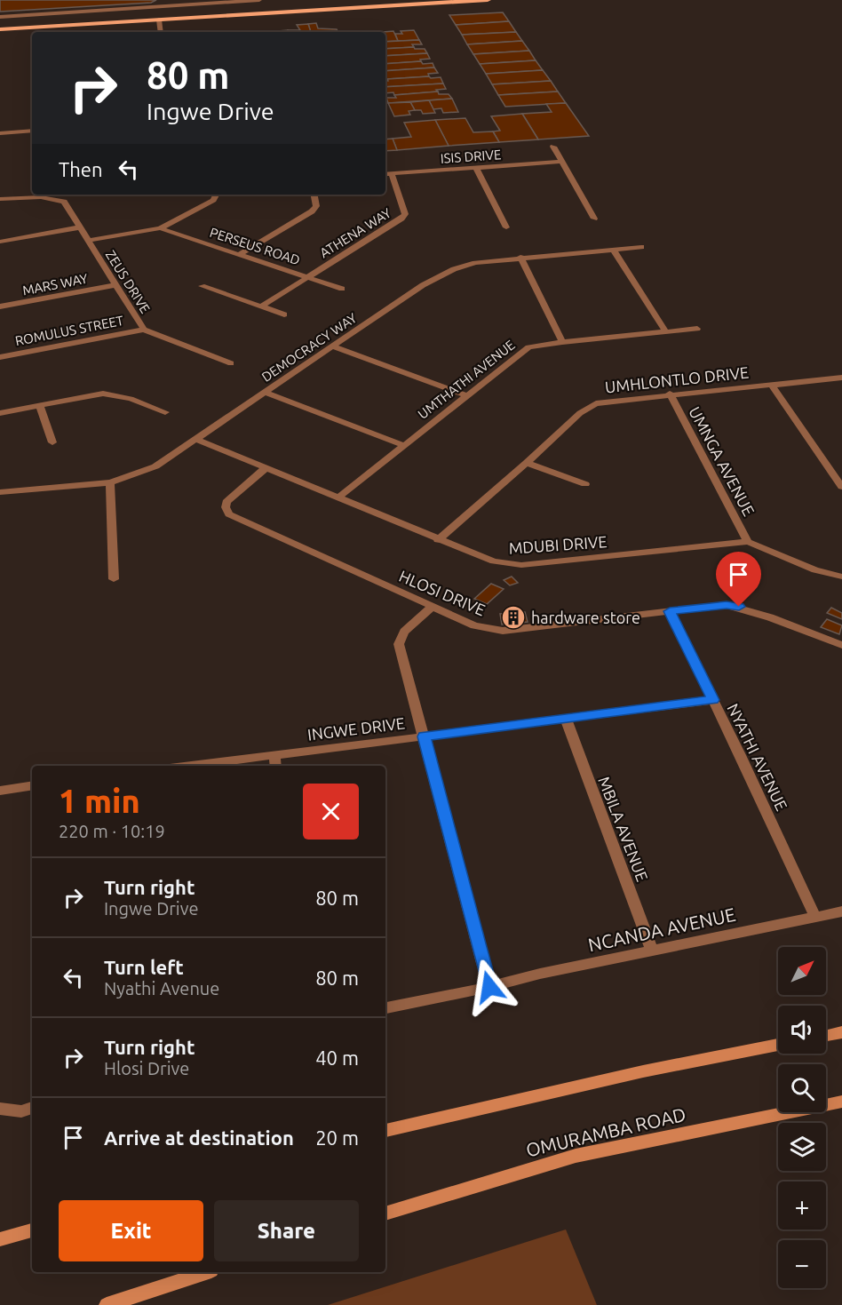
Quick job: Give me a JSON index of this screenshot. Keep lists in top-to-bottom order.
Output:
{
  "streets": {
    "main road": ["OMURAMBA ROAD"],
    "street": [
      "ISIS DRIVE",
      "ATHENA WAY",
      "PERSEUS ROAD",
      "ZEUS DRIVE",
      "MARS WAY",
      "ROMULUS STREET",
      "DEMOCRACY WAY",
      "UMTHATHI AVENUE",
      "UMHLONTLO DRIVE",
      "UMNGA AVENUE",
      "MDUBI DRIVE",
      "HLOSI DRIVE",
      "INGWE DRIVE",
      "NYATHI AVENUE",
      "MBILA AVENUE",
      "NCANDA AVENUE"
    ]
  },
  "crossings": [
    ["ISIS DRIVE", "ATHENA WAY"],
    ["ATHENA WAY", "PERSEUS ROAD"],
    ["ZEUS DRIVE", "MARS WAY"],
    ["ZEUS DRIVE", "ROMULUS STREET"],
    ["DEMOCRACY WAY", "MDUBI DRIVE"],
    ["UMTHATHI AVENUE", "MDUBI DRIVE"],
    ["UMHLONTLO DRIVE", "UMNGA AVENUE"],
    ["UMHLONTLO DRIVE", "MDUBI DRIVE"],
    ["UMNGA AVENUE", "MDUBI DRIVE"],
    ["MDUBI DRIVE", "HLOSI DRIVE"],
    ["HLOSI DRIVE", "NYATHI AVENUE"],
    ["INGWE DRIVE", "NYATHI AVENUE"],
    ["INGWE DRIVE", "MBILA AVENUE"],
    ["NYATHI AVENUE", "NCANDA AVENUE"],
    ["MBILA AVENUE", "NCANDA AVENUE"]
  ],
  "places": {
    "building": ["hardware store"]
  },
  "north": "top right",
  "page": {
    "turn": ["80 m", "Ingwe Drive"],
    "then": "Then",
    "heading": ["1 min", "220 m · 10:19"],
    "list": [
      {
        "name": "Turn right",
        "note": "Ingwe Drive",
        "value": "80 m"
      },
      {
        "name": "Turn left",
        "note": "Nyathi Avenue",
        "value": "80 m"
      },
      {
        "name": "Turn right",
        "note": "Hlosi Drive",
        "value": "40 m"
      },
      {
        "name": "Arrive at destination",
        "value": "20 m"
      }
    ],
    "map_buttons": ["+", "−"],
    "buttons": ["Exit", "Share"]
  }
}
